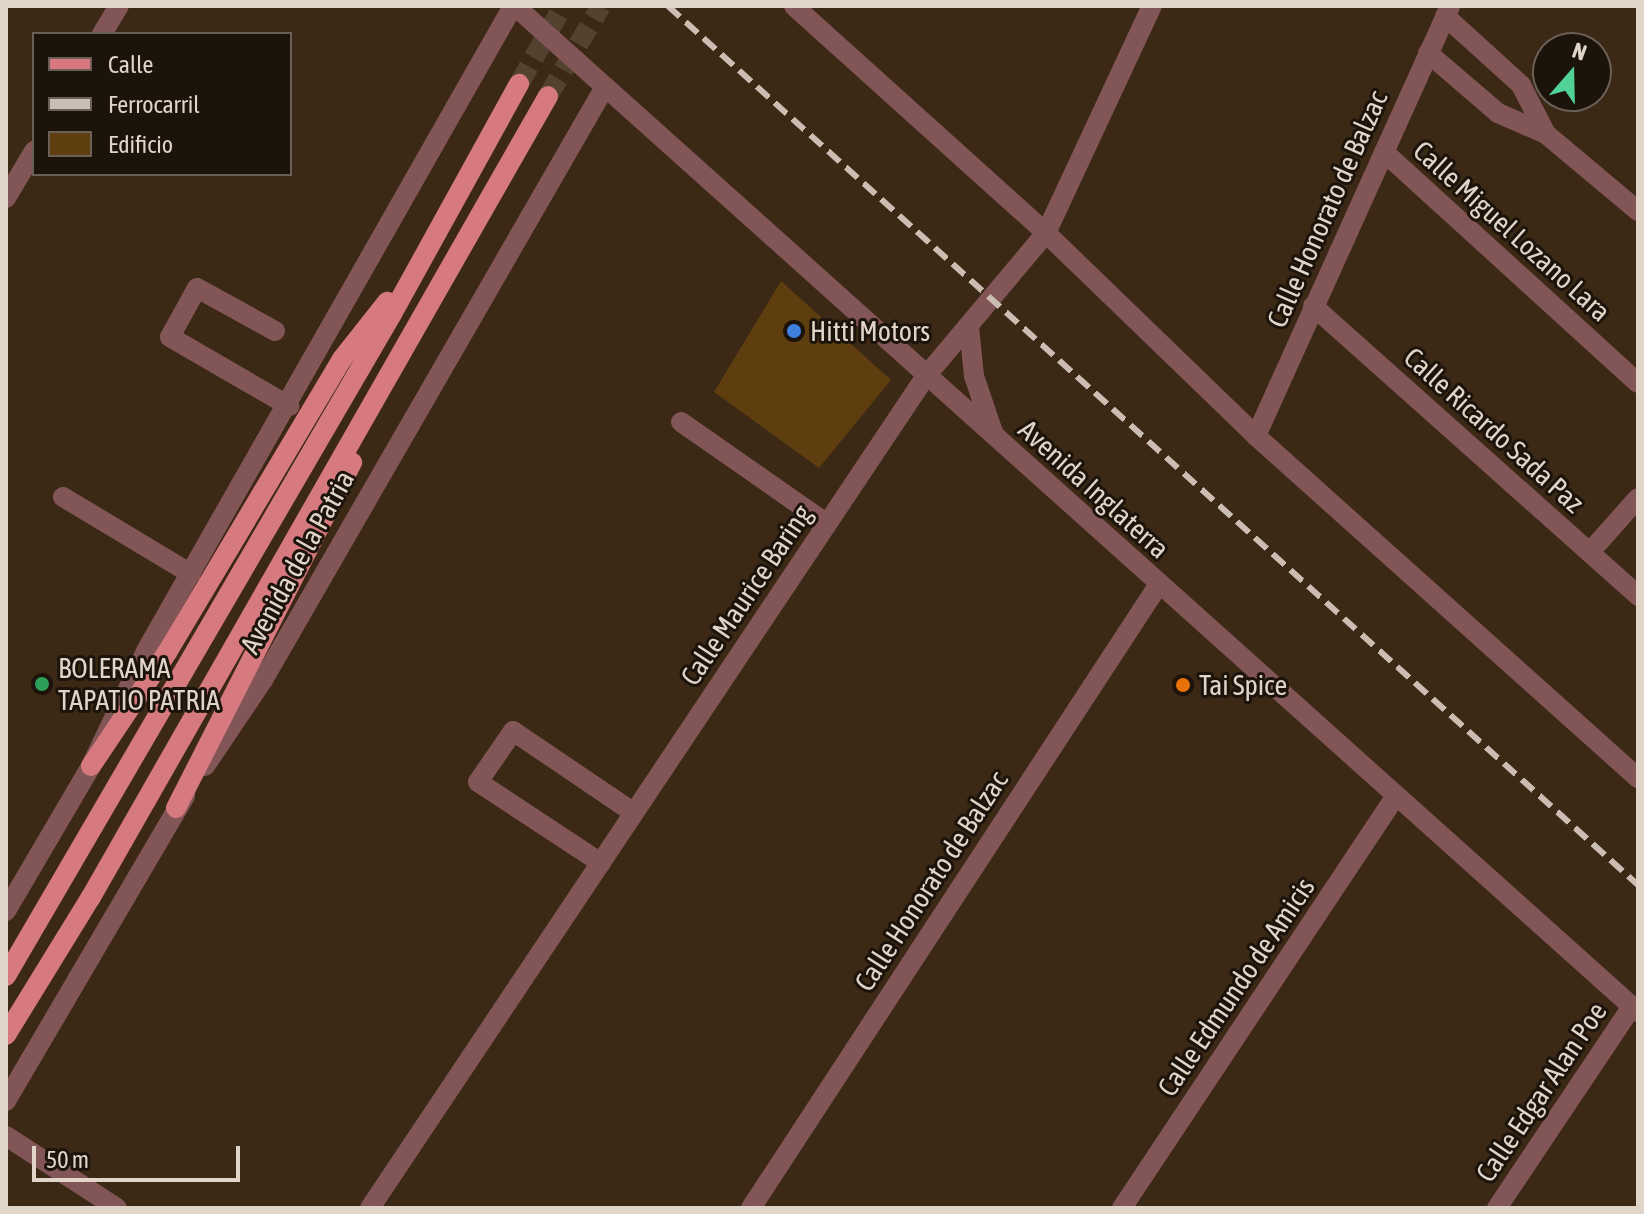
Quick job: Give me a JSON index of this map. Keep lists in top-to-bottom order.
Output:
{
  "streets": {
    "main road": ["Avenida de la Patria"],
    "street": [
      "Calle Honorato de Balzac",
      "Calle Miguel Lozano Lara",
      "Calle Ricardo Sada Paz",
      "Avenida Inglaterra",
      "Calle Maurice Baring",
      "Calle Edmundo de Amicis",
      "Calle Edgar Alan Poe"
    ]
  },
  "crossings": [
    ["Calle Honorato de Balzac", "Calle Miguel Lozano Lara"],
    ["Calle Honorato de Balzac", "Calle Ricardo Sada Paz"],
    ["Calle Honorato de Balzac", "Avenida Inglaterra"],
    ["Avenida Inglaterra", "Avenida de la Patria"],
    ["Avenida Inglaterra", "Calle Maurice Baring"],
    ["Avenida Inglaterra", "Calle Edmundo de Amicis"],
    ["Avenida Inglaterra", "Calle Edgar Alan Poe"]
  ],
  "places": ["Hitti Motors", "BOLERAMA TAPATIO PATRIA", "Tai Spice"],
  "legend": ["Calle", "Ferrocarril", "Edificio"],
  "scale_bar": "50 m",
  "north": "top"
}
